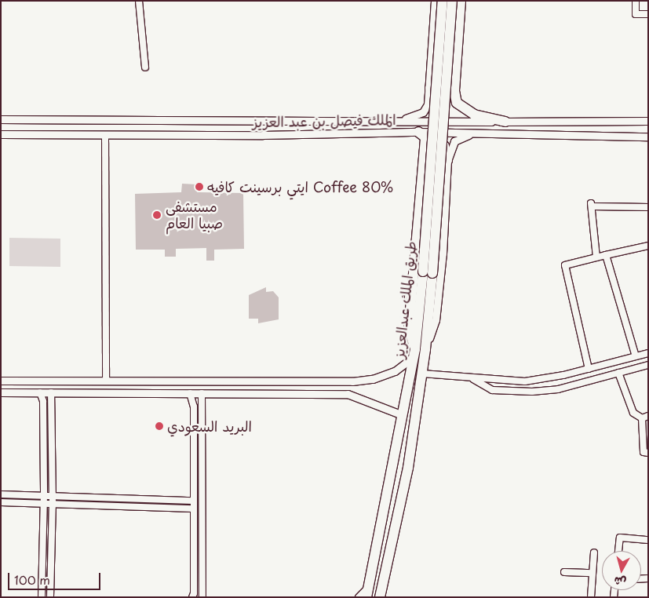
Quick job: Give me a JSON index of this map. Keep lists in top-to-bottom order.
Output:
{
  "streets": {
    "highway": ["طريق الملك عبدالعزيز"],
    "street": ["الملك فيصل بن عبد العزيز"]
  },
  "places": ["ايتي برسينت كافيه Coffee 80%", "مستشفى صبيا العام", "البريد السعودي"],
  "scale_bar": "100 m",
  "north": "bottom"
}
